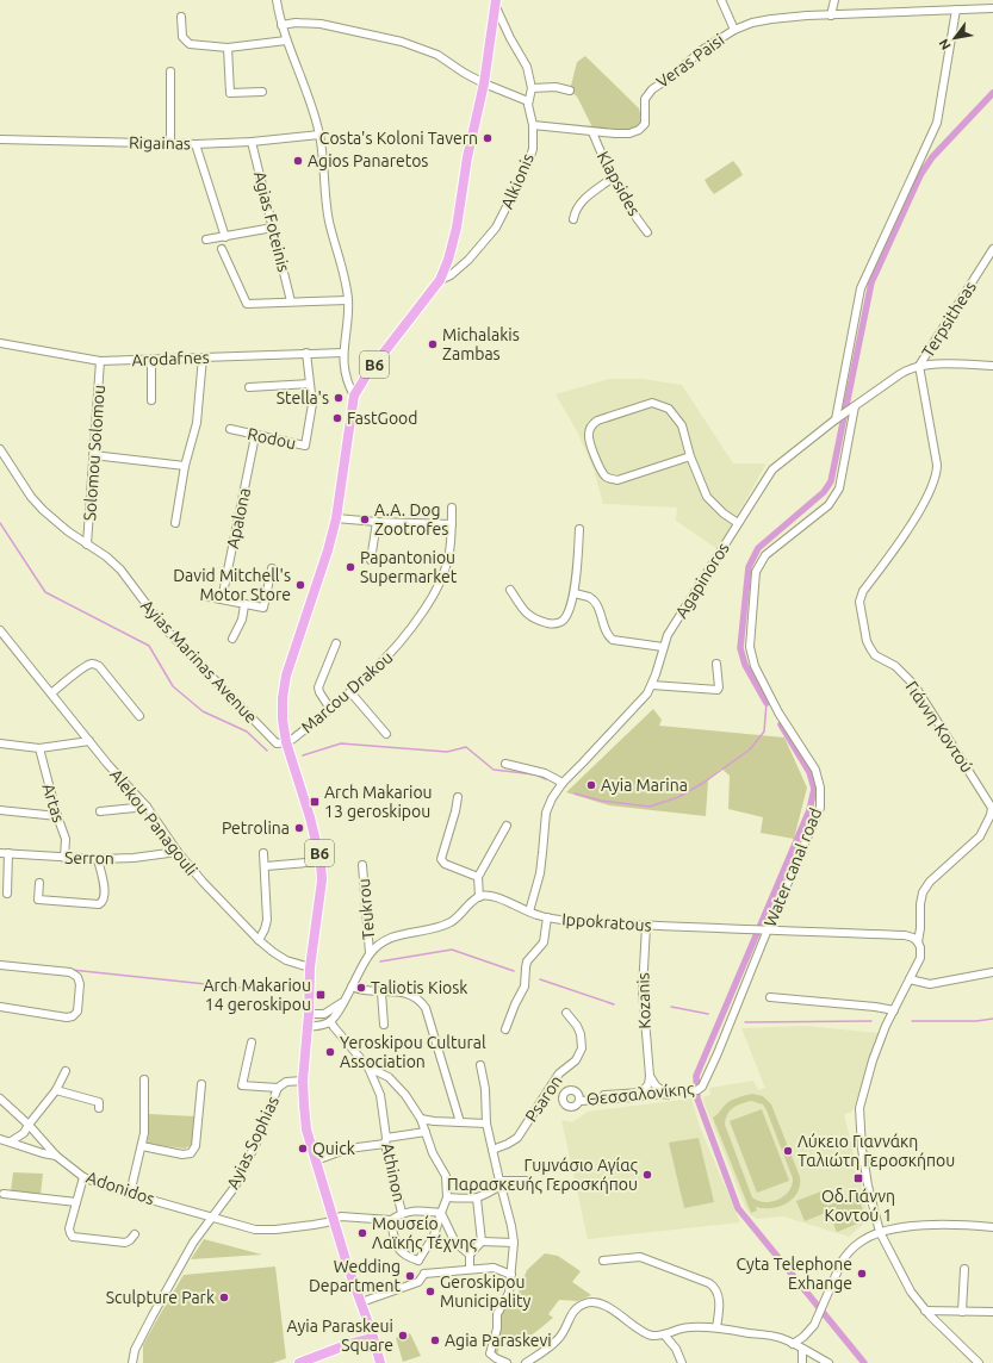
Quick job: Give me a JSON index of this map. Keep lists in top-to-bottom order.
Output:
{
  "streets": {
    "main road": ["B6"],
    "street": [
      "Veras Paisi",
      "Rigainas",
      "Alkionis",
      "Klapsides",
      "Agias Foteinis",
      "Terpsitheas",
      "Arodafnes",
      "Rodou",
      "Solomou Solomou",
      "Apalona",
      "Agapinoros",
      "Ayias Marinas Avenue",
      "Marcou Drakou",
      "Γιάννη Κοντού",
      "Artas",
      "Alekou Panagouli",
      "Serron",
      "Water canal road",
      "Teukrou",
      "Ippokratous",
      "Kozanis",
      "Θεσσαλονίκης",
      "Psaron",
      "Ayias Sophias",
      "Athinon",
      "Adonidos"
    ]
  },
  "crossings": [
    ["Veras Paisi", "Alkionis"],
    ["Veras Paisi", "Klapsides"],
    ["Rigainas", "Agias Foteinis"],
    ["Alkionis", "B6"],
    ["Terpsitheas", "Agapinoros"],
    ["Terpsitheas", "Γιάννη Κοντού"],
    ["Arodafnes", "Rodou"],
    ["Arodafnes", "Solomou Solomou"],
    ["B6", "Ayias Marinas Avenue"],
    ["B6", "Marcou Drakou"],
    ["B6", "Alekou Panagouli"],
    ["B6", "Ayias Sophias"],
    ["B6", "Adonidos"],
    ["Rodou", "Apalona"],
    ["Solomou Solomou", "Ayias Marinas Avenue"],
    ["Agapinoros", "Γιάννη Κοντού"],
    ["Agapinoros", "Water canal road"],
    ["Agapinoros", "Ippokratous"],
    ["Ayias Marinas Avenue", "Marcou Drakou"],
    ["Γιάννη Κοντού", "Ippokratous"],
    ["Artas", "Serron"],
    ["Alekou Panagouli", "Serron"],
    ["Water canal road", "Ippokratous"],
    ["Water canal road", "Θεσσαλονίκης"],
    ["Ippokratous", "Kozanis"],
    ["Kozanis", "Θεσσαλονίκης"],
    ["Ayias Sophias", "Adonidos"],
    ["Athinon", "Adonidos"]
  ],
  "places": {
    "other": [
      "Costa's Koloni Tavern",
      "Agios Panaretos",
      "Michalakis Zambas",
      "Stella's",
      "FastGood",
      "A.A. Dog Zootrofes",
      "Papantoniou Supermarket",
      "David Mitchell's Motor Store",
      "Ayia Marina",
      "Petrolina",
      "Taliotis Kiosk",
      "Yeroskipou Cultural Association",
      "Quick",
      "Λύκειο Γιαννάκη Ταλιώτη Γεροσκήπου",
      "Γυμνάσιο Αγίας Παρασκευής Γεροσκήπου",
      "Μουσείο Λαϊκής Τέχνης",
      "Cyta Telephone Exhange",
      "Wedding Department",
      "Geroskipou Municipality",
      "Sculpture Park",
      "Ayia Paraskeui Square",
      "Agia Paraskevi"
    ],
    "transit": ["Arch Makariou 13 geroskipou", "Arch Makariou 14 geroskipou", "Οδ.Γιάννη Κοντού 1"]
  },
  "north": "bottom left"
}
